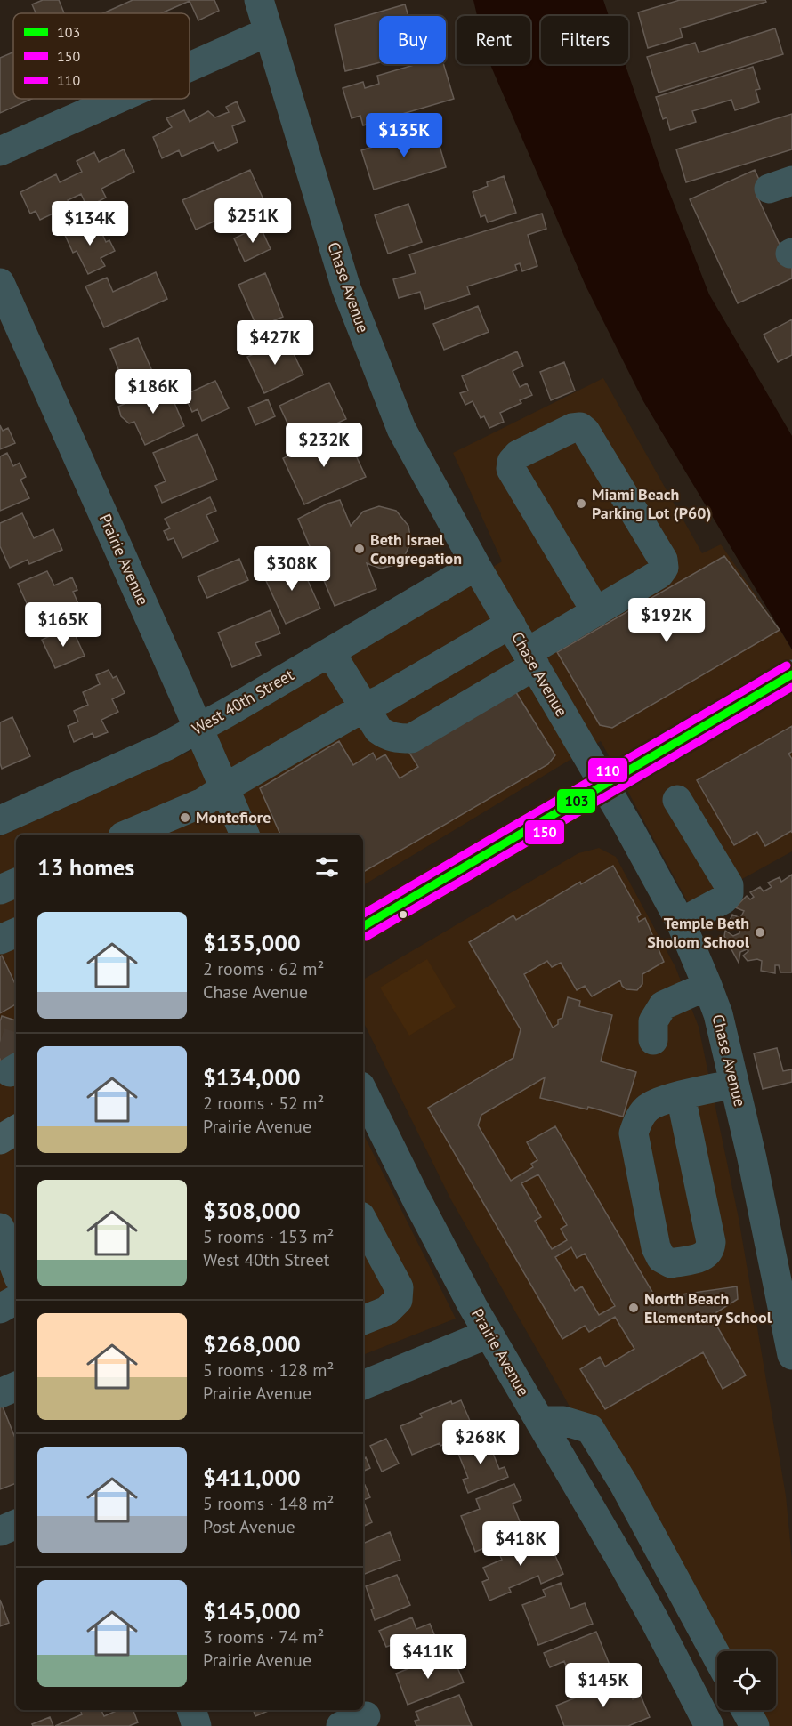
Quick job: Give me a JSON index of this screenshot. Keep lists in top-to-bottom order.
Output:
{
  "streets": {
    "street": ["Chase Avenue", "Prairie Avenue", "West 40th Street"]
  },
  "crossings": [
    ["Chase Avenue", "West 40th Street"],
    ["Prairie Avenue", "West 40th Street"]
  ],
  "places": [
    "Miami Beach Parking Lot (P60)",
    "Beth Israel Congregation",
    "Montefiore",
    "Temple Beth Sholom School",
    "North Beach Elementary School"
  ],
  "lines": ["transit line 110", "transit line 103", "transit line 150"],
  "legend": ["103", "150", "110"],
  "page": {
    "chip": ["Buy", "Rent", "Filters"],
    "price": [
      "$135K",
      "$251K",
      "$134K",
      "$427K",
      "$186K",
      "$232K",
      "$308K",
      "$192K",
      "$165K",
      "$268K",
      "$418K",
      "$411K",
      "$145K"
    ],
    "heading": "13 homes",
    "list": [
      {
        "name": "$135,000",
        "note": "2 rooms · 62 m² · Chase Avenue"
      },
      {
        "name": "$134,000",
        "note": "2 rooms · 52 m² · Prairie Avenue"
      },
      {
        "name": "$308,000",
        "note": "5 rooms · 153 m² · West 40th Street"
      },
      {
        "name": "$268,000",
        "note": "5 rooms · 128 m² · Prairie Avenue"
      },
      {
        "name": "$411,000",
        "note": "5 rooms · 148 m² · Post Avenue"
      },
      {
        "name": "$145,000",
        "note": "3 rooms · 74 m² · Prairie Avenue"
      }
    ]
  }
}
